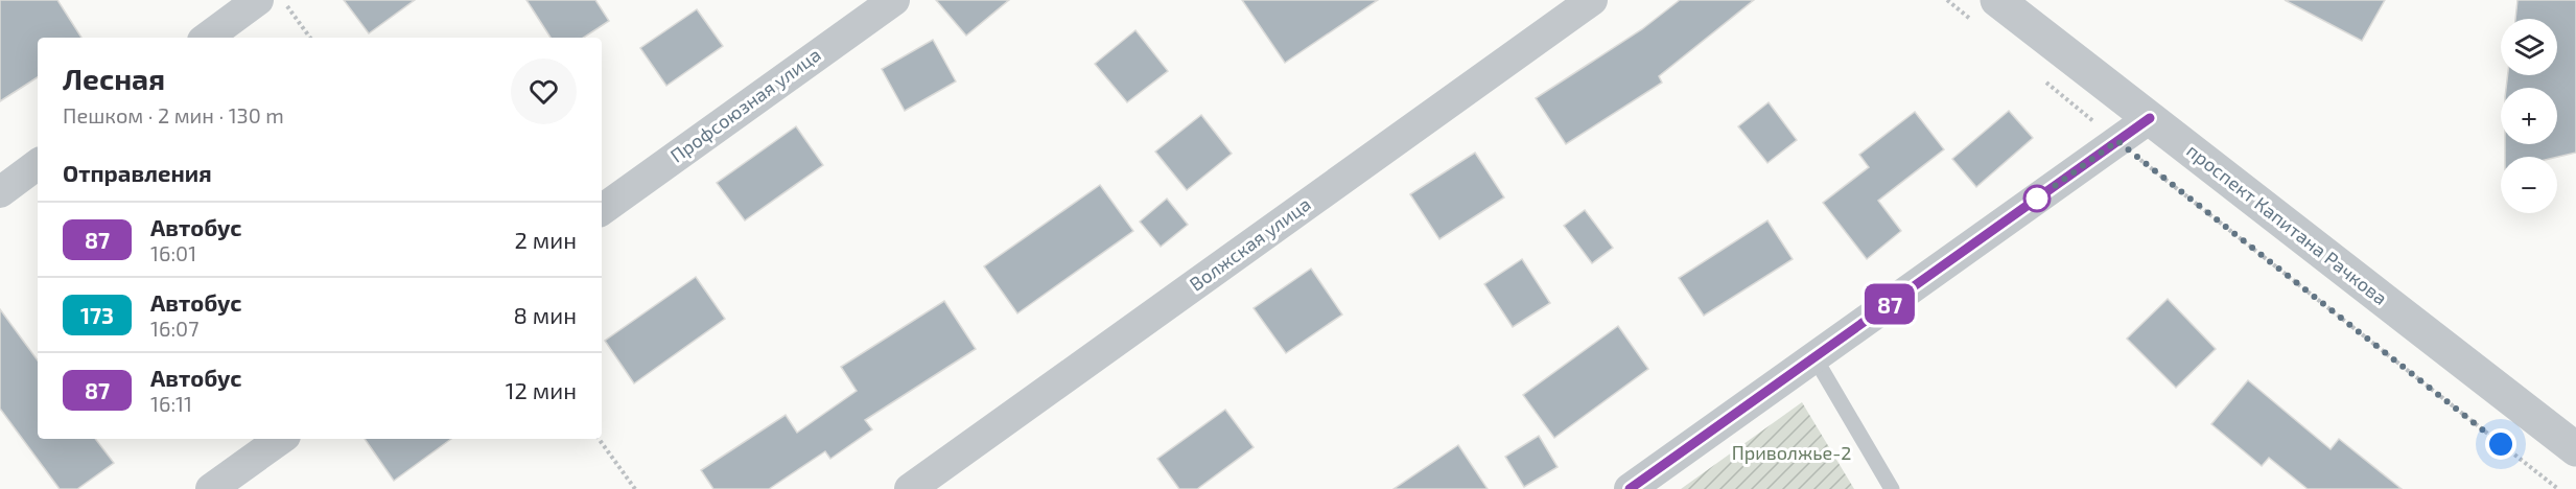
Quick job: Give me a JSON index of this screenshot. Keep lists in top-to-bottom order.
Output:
{
  "streets": {
    "street": ["Профсоюзная улица", "проспект Капитана Рачкова", "Волжская улица"]
  },
  "parks": ["Приволжье-2"],
  "lines": ["bus line 87"],
  "page": {
    "on_map": "87",
    "map_buttons": ["+", "−"],
    "heading": [
      ["Лесная", "Пешком · 2 мин · 130 m"],
      "Отправления"
    ],
    "list": [
      {
        "mark": "87",
        "name": "Автобус",
        "note": "16:01",
        "value": "2 мин"
      },
      {
        "mark": "173",
        "name": "Автобус",
        "note": "16:07",
        "value": "8 мин"
      },
      {
        "mark": "87",
        "name": "Автобус",
        "note": "16:11",
        "value": "12 мин"
      }
    ]
  }
}
